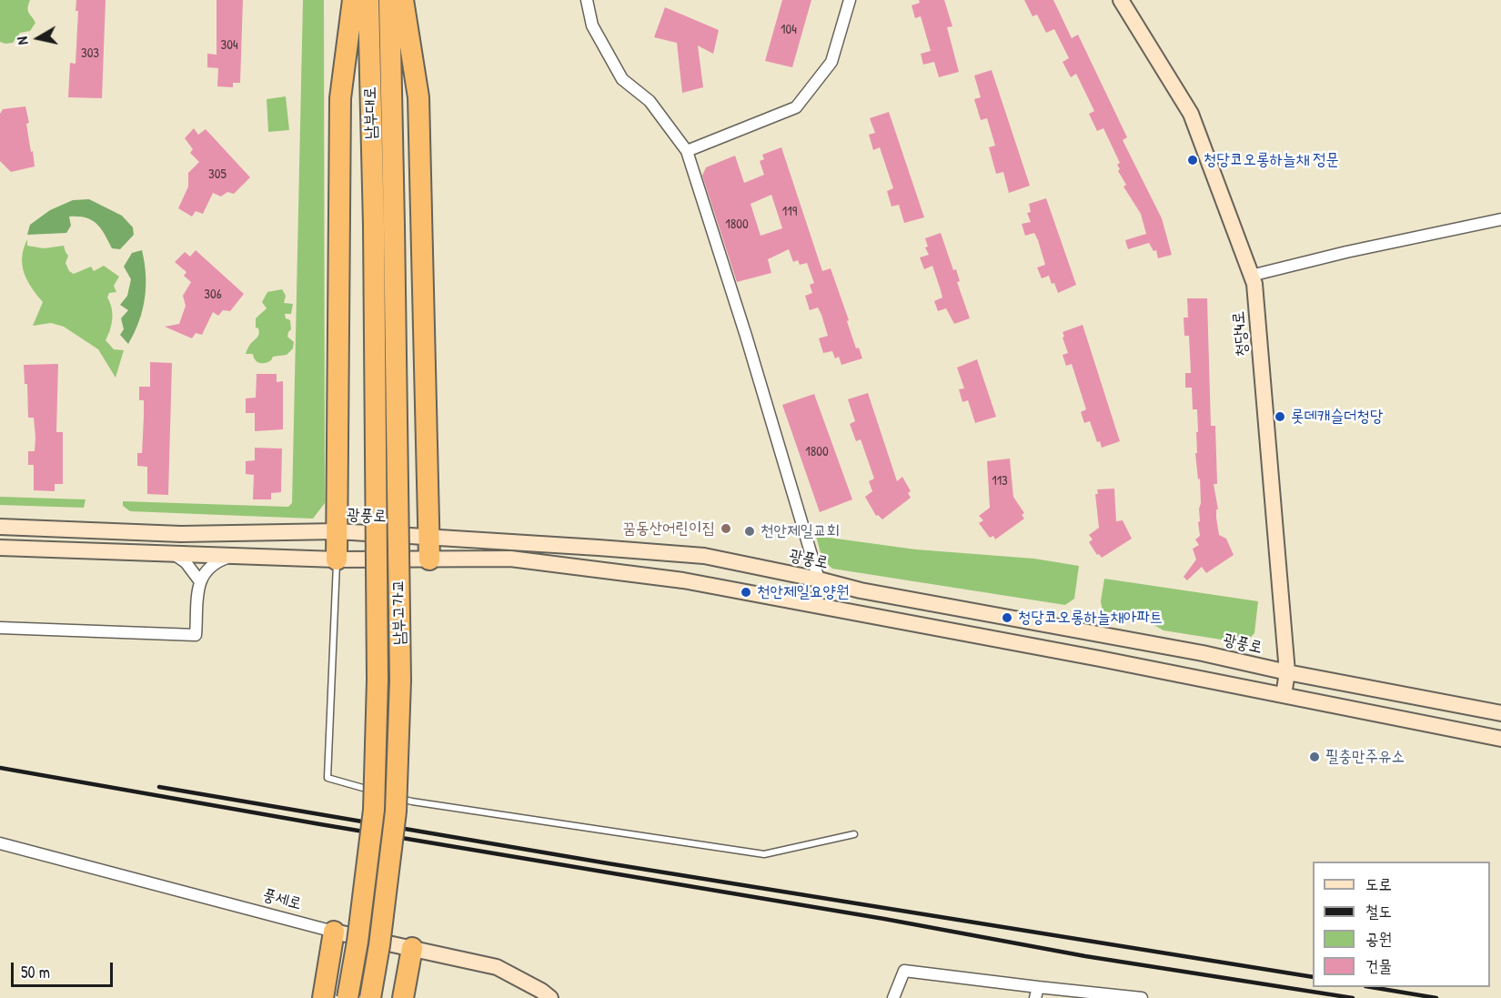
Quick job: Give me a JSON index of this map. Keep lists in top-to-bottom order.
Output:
{
  "streets": {
    "highway": ["남부대로", "남부고가교"],
    "main road": ["청당4로", "광풍로", "풍세로"]
  },
  "crossings": [
    ["남부대로", "남부고가교"],
    ["청당4로", "광풍로"]
  ],
  "places": [
    "청당코오롱하늘채 정문",
    "롯데캐슬더청당",
    "꿈동산어린이집",
    "천안제일교회",
    "천안제일요양원",
    "청당코오롱하늘채아파트",
    "필충만주유소"
  ],
  "house_numbers": [
    "104",
    "304",
    "303",
    "305",
    "119",
    "1800",
    "306",
    "1800",
    "113"
  ],
  "legend": [
    "도로",
    "철도",
    "공원",
    "건물"
  ],
  "scale_bar": "50 m",
  "north": "left"
}
